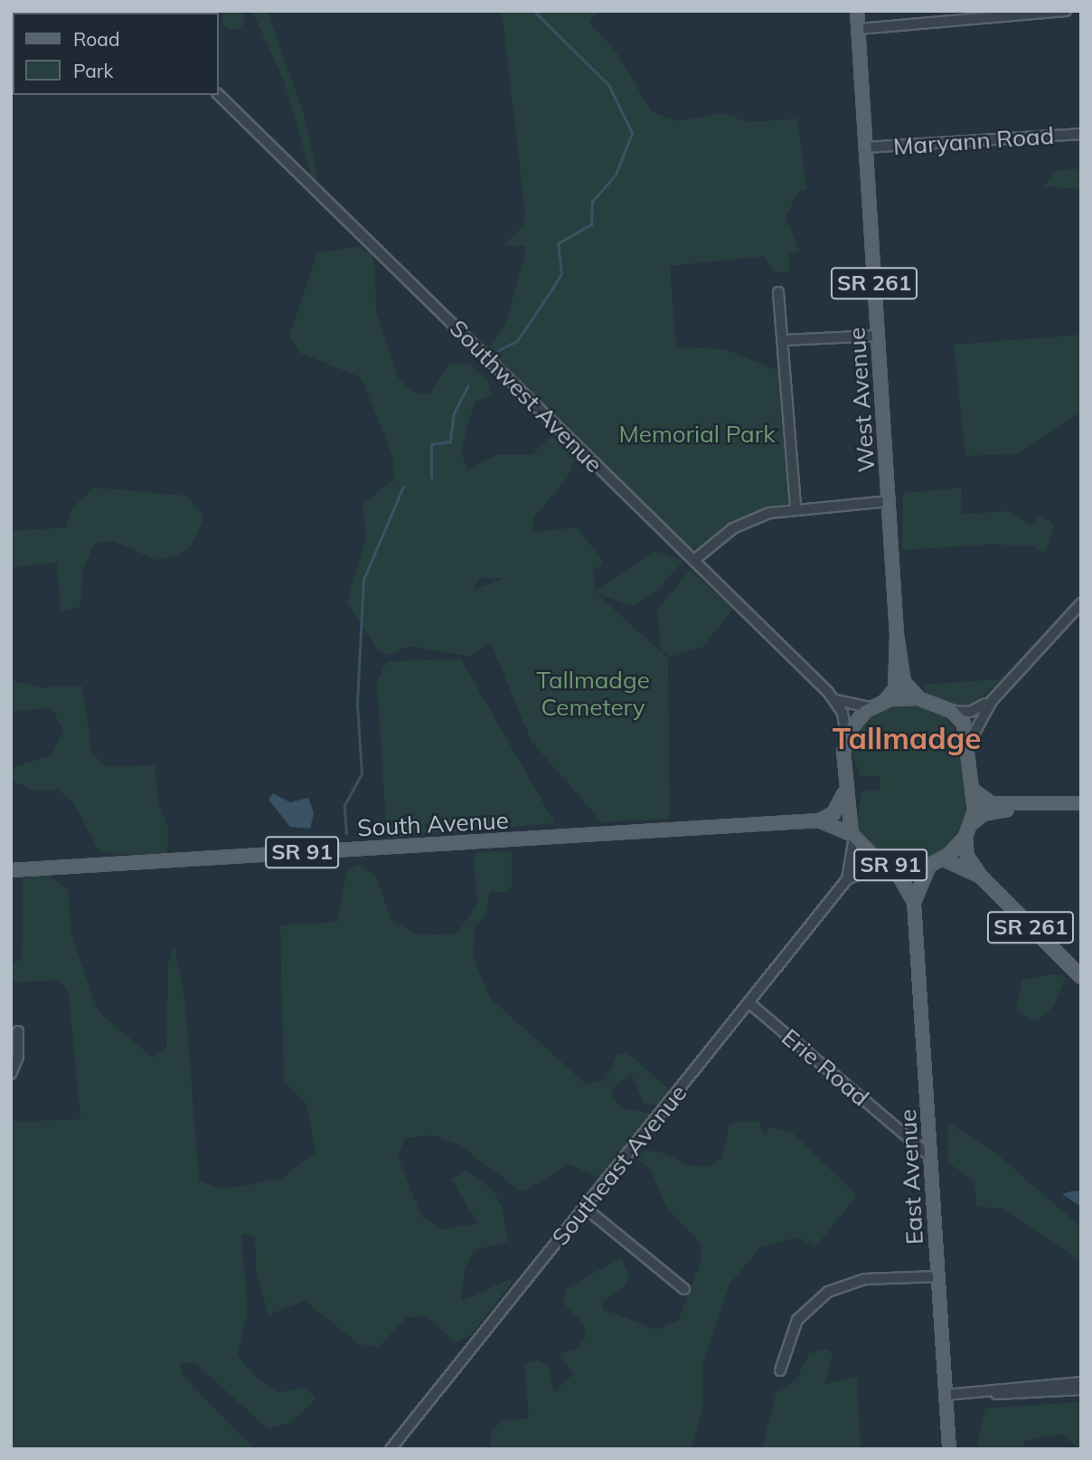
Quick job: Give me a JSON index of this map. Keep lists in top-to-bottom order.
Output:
{
  "streets": {
    "main road": [
      "SR 261",
      "West Avenue",
      "South Avenue",
      "SR 91",
      "East Avenue"
    ],
    "street": [
      "Maryann Road",
      "Southwest Avenue",
      "Erie Road",
      "Southeast Avenue"
    ]
  },
  "crossings": [
    ["Maryann Road", "West Avenue"],
    ["SR 261", "West Avenue"],
    ["SR 261", "South Avenue"],
    ["SR 261", "SR 91"],
    ["SR 261", "Southeast Avenue"],
    ["SR 261", "East Avenue"],
    ["West Avenue", "South Avenue"],
    ["West Avenue", "SR 91"],
    ["West Avenue", "Southeast Avenue"],
    ["West Avenue", "East Avenue"],
    ["South Avenue", "SR 91"],
    ["South Avenue", "Southeast Avenue"],
    ["South Avenue", "East Avenue"],
    ["SR 91", "Southeast Avenue"],
    ["SR 91", "East Avenue"],
    ["Erie Road", "Southeast Avenue"],
    ["Erie Road", "East Avenue"],
    ["Southeast Avenue", "East Avenue"]
  ],
  "districts": ["Tallmadge"],
  "parks": ["Memorial Park", "Tallmadge Cemetery"],
  "legend": ["Road", "Park"]
}
